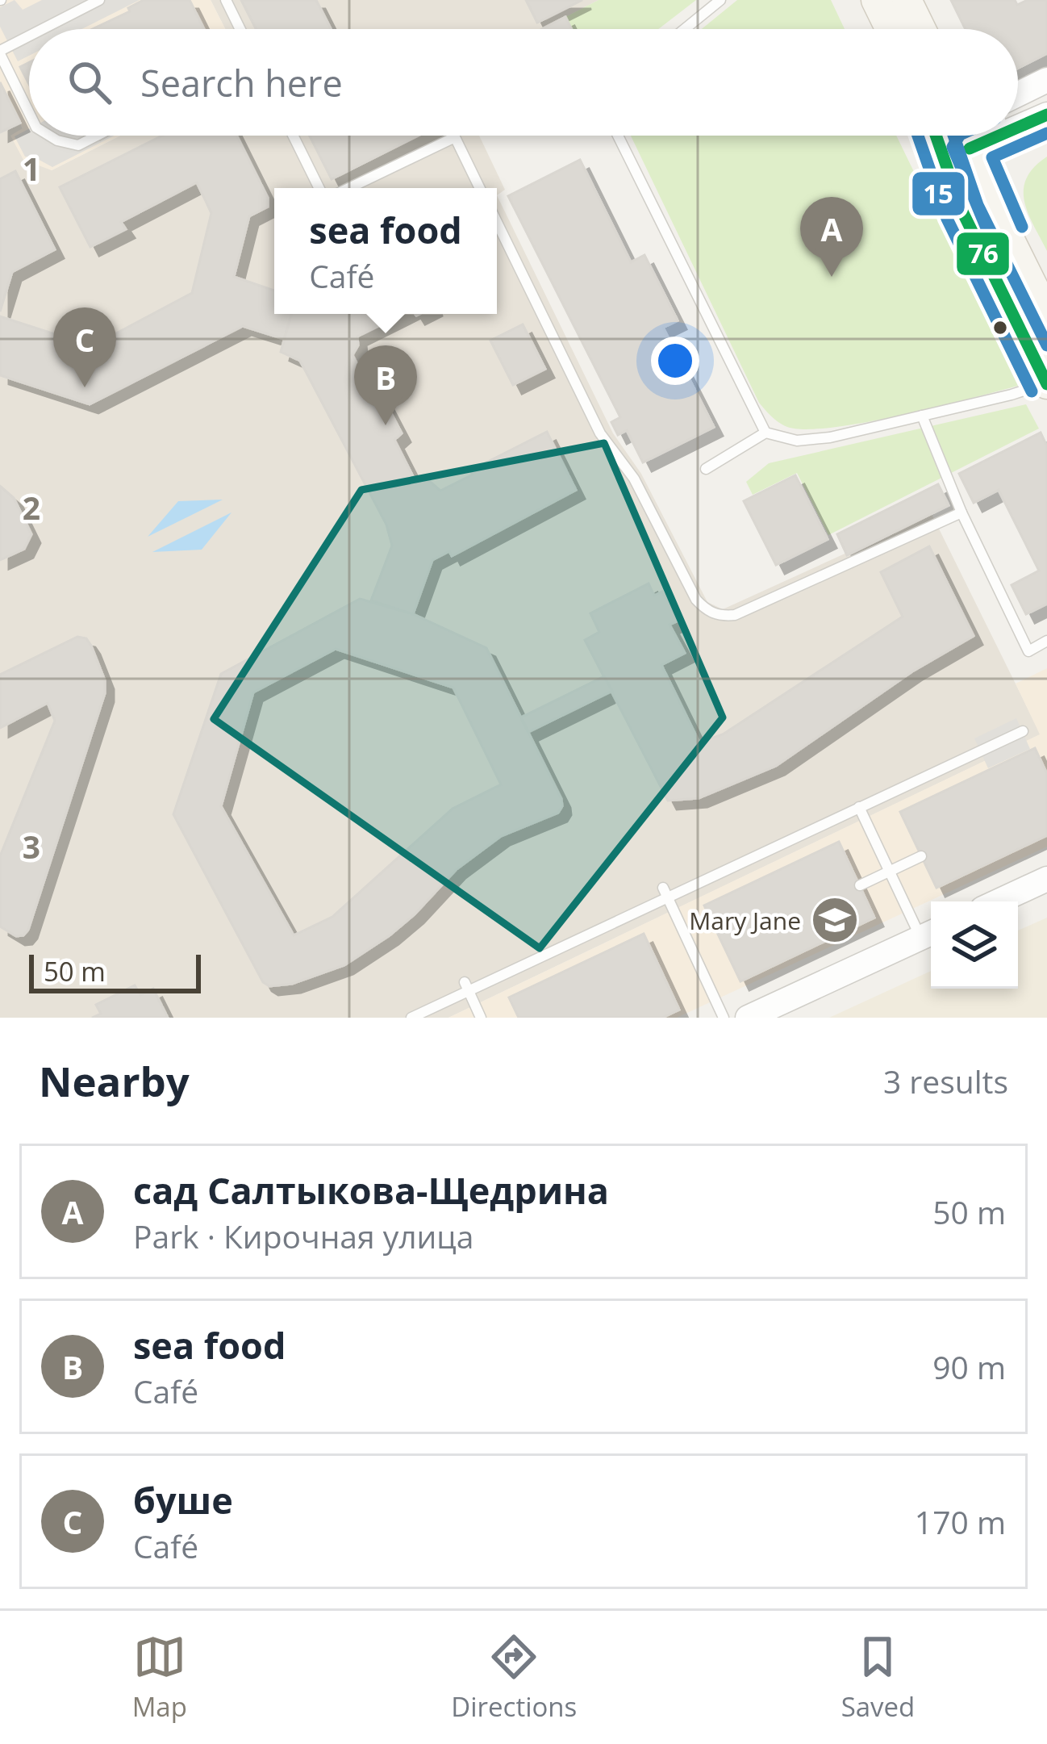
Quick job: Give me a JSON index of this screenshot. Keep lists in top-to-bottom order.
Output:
{
  "places": {
    "school or university": ["Mary Jane"]
  },
  "lines": ["transit line 76", "transit line 15"],
  "scale_bar": "50 m",
  "page": {
    "search": "Search here",
    "popup": ["sea food", "Café"],
    "pins": ["A", "C", "B"],
    "scale": "50 m",
    "heading": ["Nearby", "3 results"],
    "list": [
      {
        "mark": "A",
        "name": "сад Салтыкова-Щедрина",
        "note": "Park · Кирочная улица",
        "value": "50 m"
      },
      {
        "mark": "B",
        "name": "sea food",
        "note": "Café",
        "value": "90 m"
      },
      {
        "mark": "C",
        "name": "буше",
        "note": "Café",
        "value": "170 m"
      }
    ],
    "nav": ["Map", "Directions", "Saved"]
  },
  "grid": {
    "rows": ["1", "2", "3"]
  }
}
